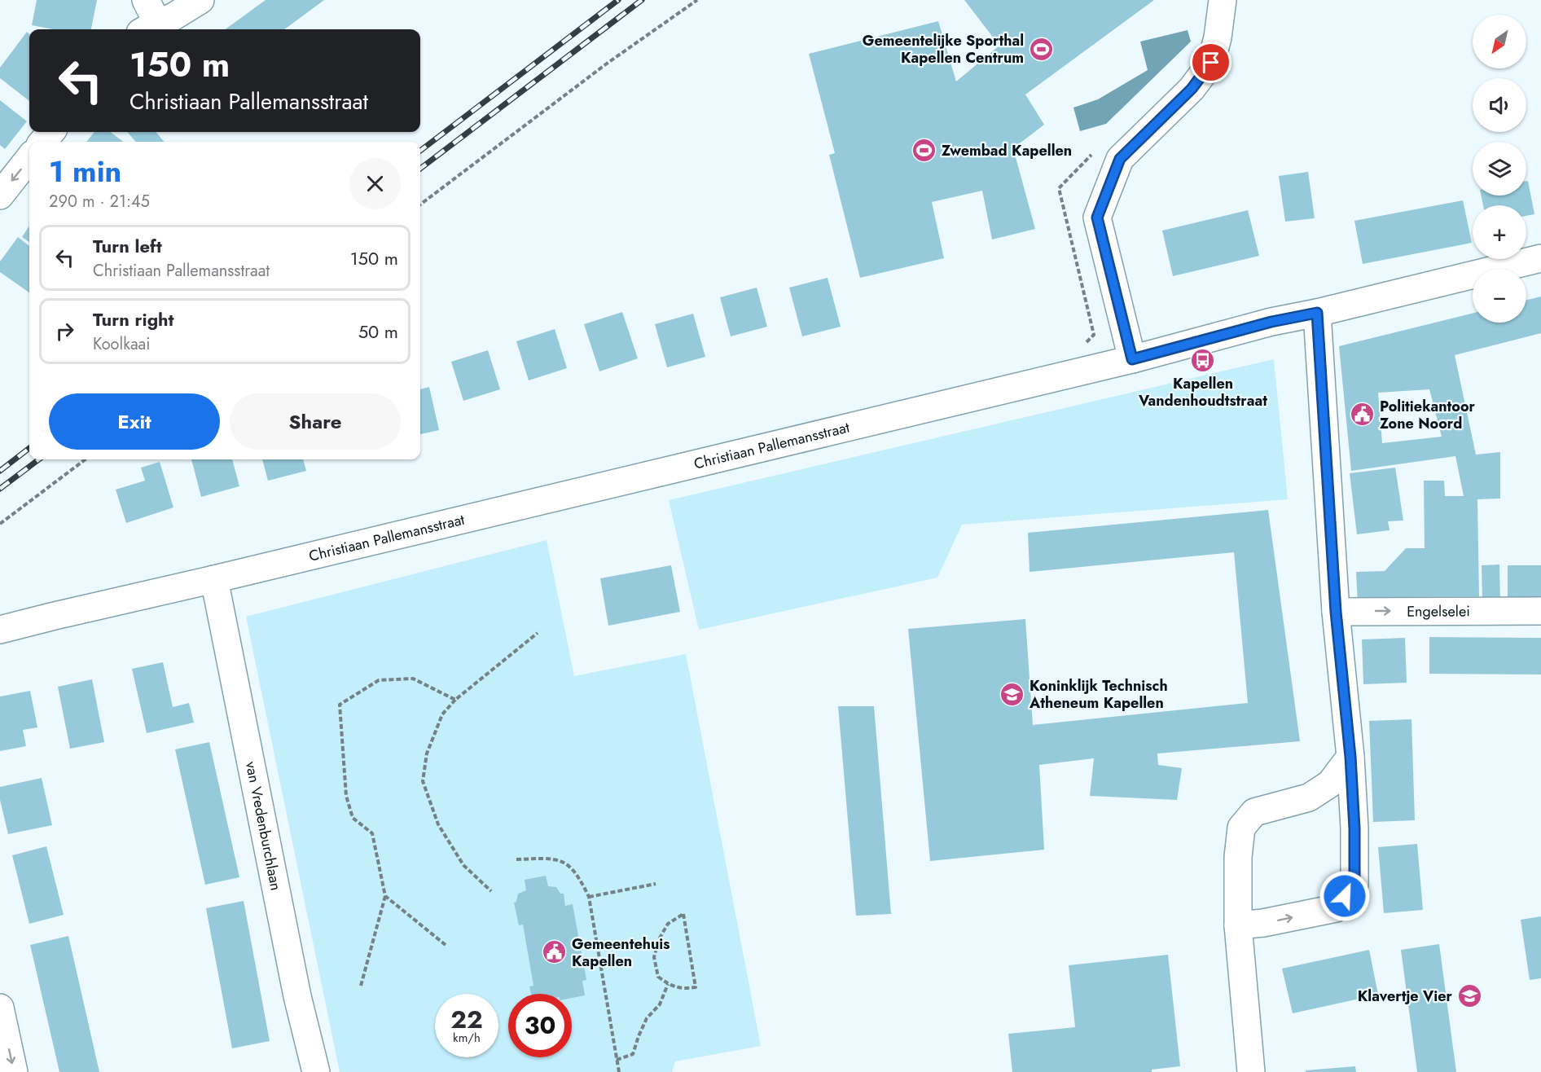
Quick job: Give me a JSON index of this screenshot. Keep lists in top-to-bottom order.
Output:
{
  "streets": {
    "street": ["Christiaan Pallemansstraat", "Engelselei", "van Vredenburchlaan"]
  },
  "crossings": [
    ["Christiaan Pallemansstraat", "van Vredenburchlaan"]
  ],
  "one_way": ["Engelselei"],
  "places": {
    "sports": ["Gemeentelijke Sporthal Kapellen Centrum", "Zwembad Kapellen"],
    "bus stop": ["Kapellen Vandenhoudtstraat"],
    "public building": ["Politiekantoor Zone Noord", "Gemeentehuis Kapellen"],
    "school or university": ["Koninklijk Technisch Atheneum Kapellen", "Klavertje Vier"]
  },
  "north": "bottom left",
  "page": {
    "map_buttons": ["+", "−"],
    "turn": ["150 m", "Christiaan Pallemansstraat"],
    "heading": ["1 min", "290 m · 21:45"],
    "list": [
      {
        "name": "Turn left",
        "note": "Christiaan Pallemansstraat",
        "value": "150 m"
      },
      {
        "name": "Turn right",
        "note": "Koolkaai",
        "value": "50 m"
      }
    ],
    "buttons": ["Exit", "Share"],
    "speed": "22 km/h",
    "limit": "30"
  }
}
